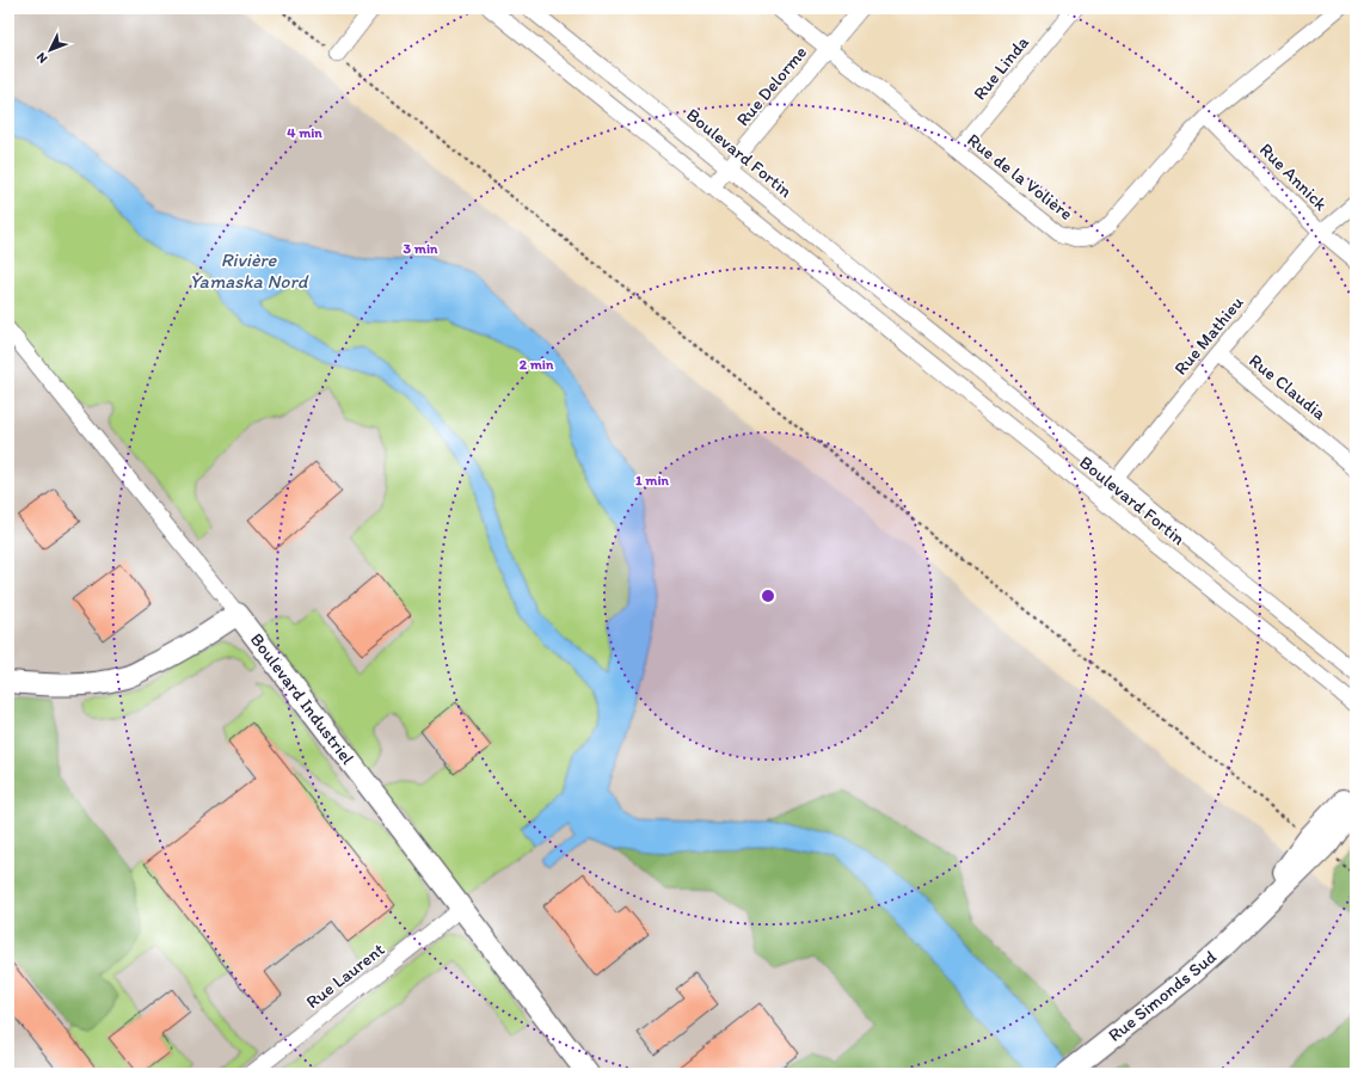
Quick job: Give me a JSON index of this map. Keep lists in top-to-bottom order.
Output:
{
  "streets": {
    "street": [
      "Rue Linda",
      "Rue Delorme",
      "Boulevard Fortin",
      "Rue de la Volière",
      "Rue Annick",
      "Rue Mathieu",
      "Rue Claudia",
      "Boulevard Industriel",
      "Rue Laurent",
      "Rue Simonds Sud"
    ]
  },
  "crossings": [
    ["Rue Linda", "Rue de la Volière"],
    ["Rue Delorme", "Boulevard Fortin"],
    ["Rue Delorme", "Rue de la Volière"],
    ["Boulevard Fortin", "Rue Mathieu"],
    ["Rue de la Volière", "Rue Annick"],
    ["Rue Annick", "Rue Mathieu"],
    ["Rue Mathieu", "Rue Claudia"],
    ["Boulevard Industriel", "Rue Laurent"]
  ],
  "water": ["Rivière Yamaska Nord"],
  "north": "bottom left",
  "rings": [
    "4 min",
    "3 min",
    "2 min",
    "1 min"
  ]
}
